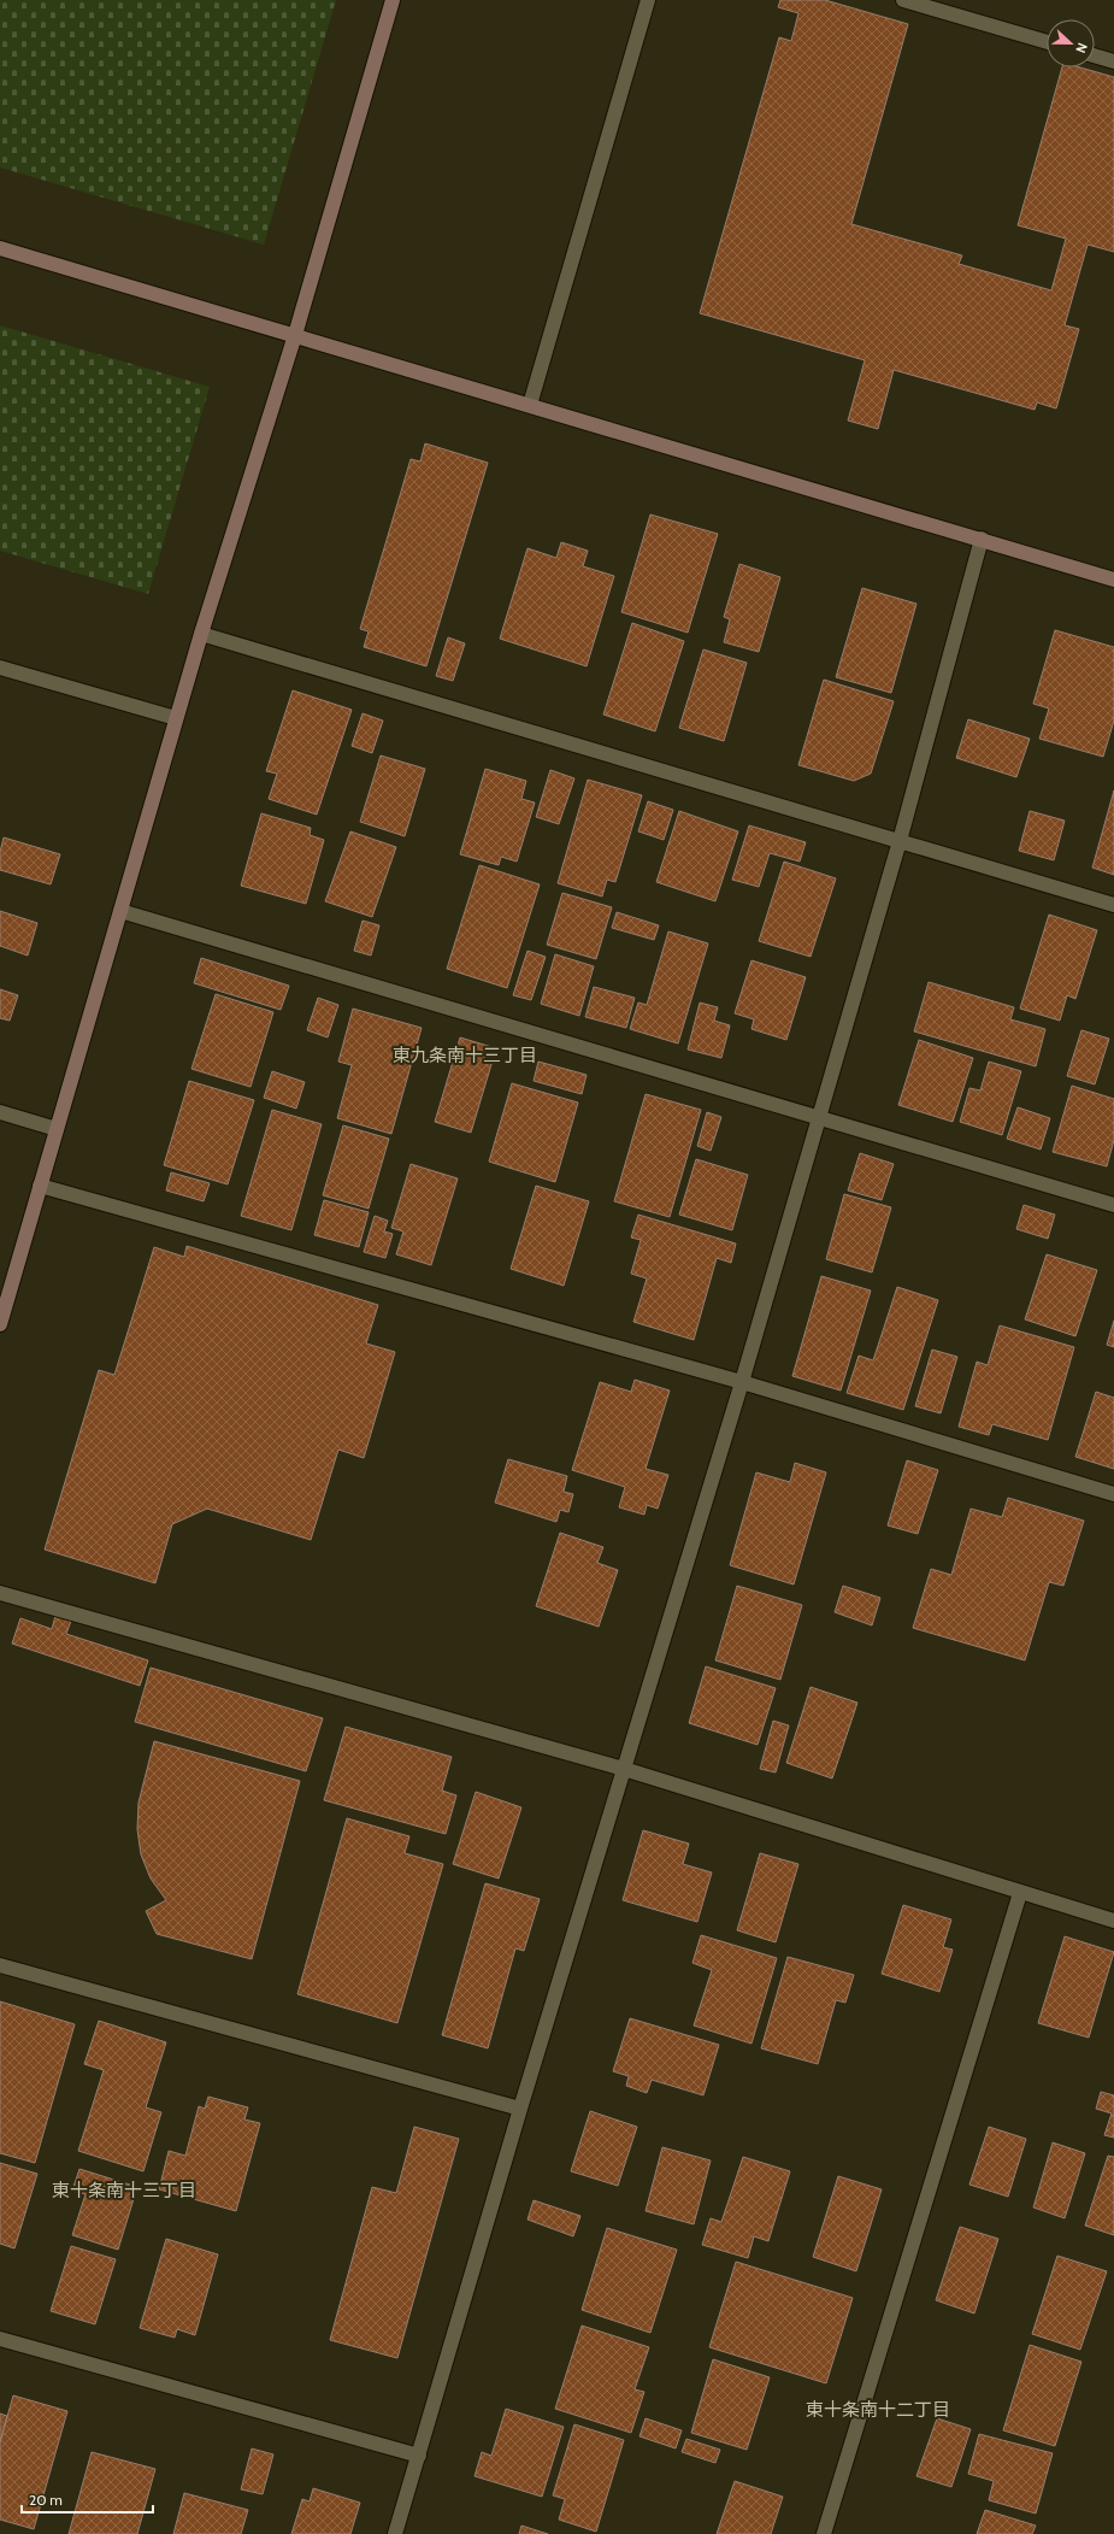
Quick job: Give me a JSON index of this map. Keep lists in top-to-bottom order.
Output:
{
  "districts": ["東九条南十三丁目", "東十条南十三丁目", "東十条南十二丁目"],
  "scale_bar": "20 m",
  "north": "right"
}
